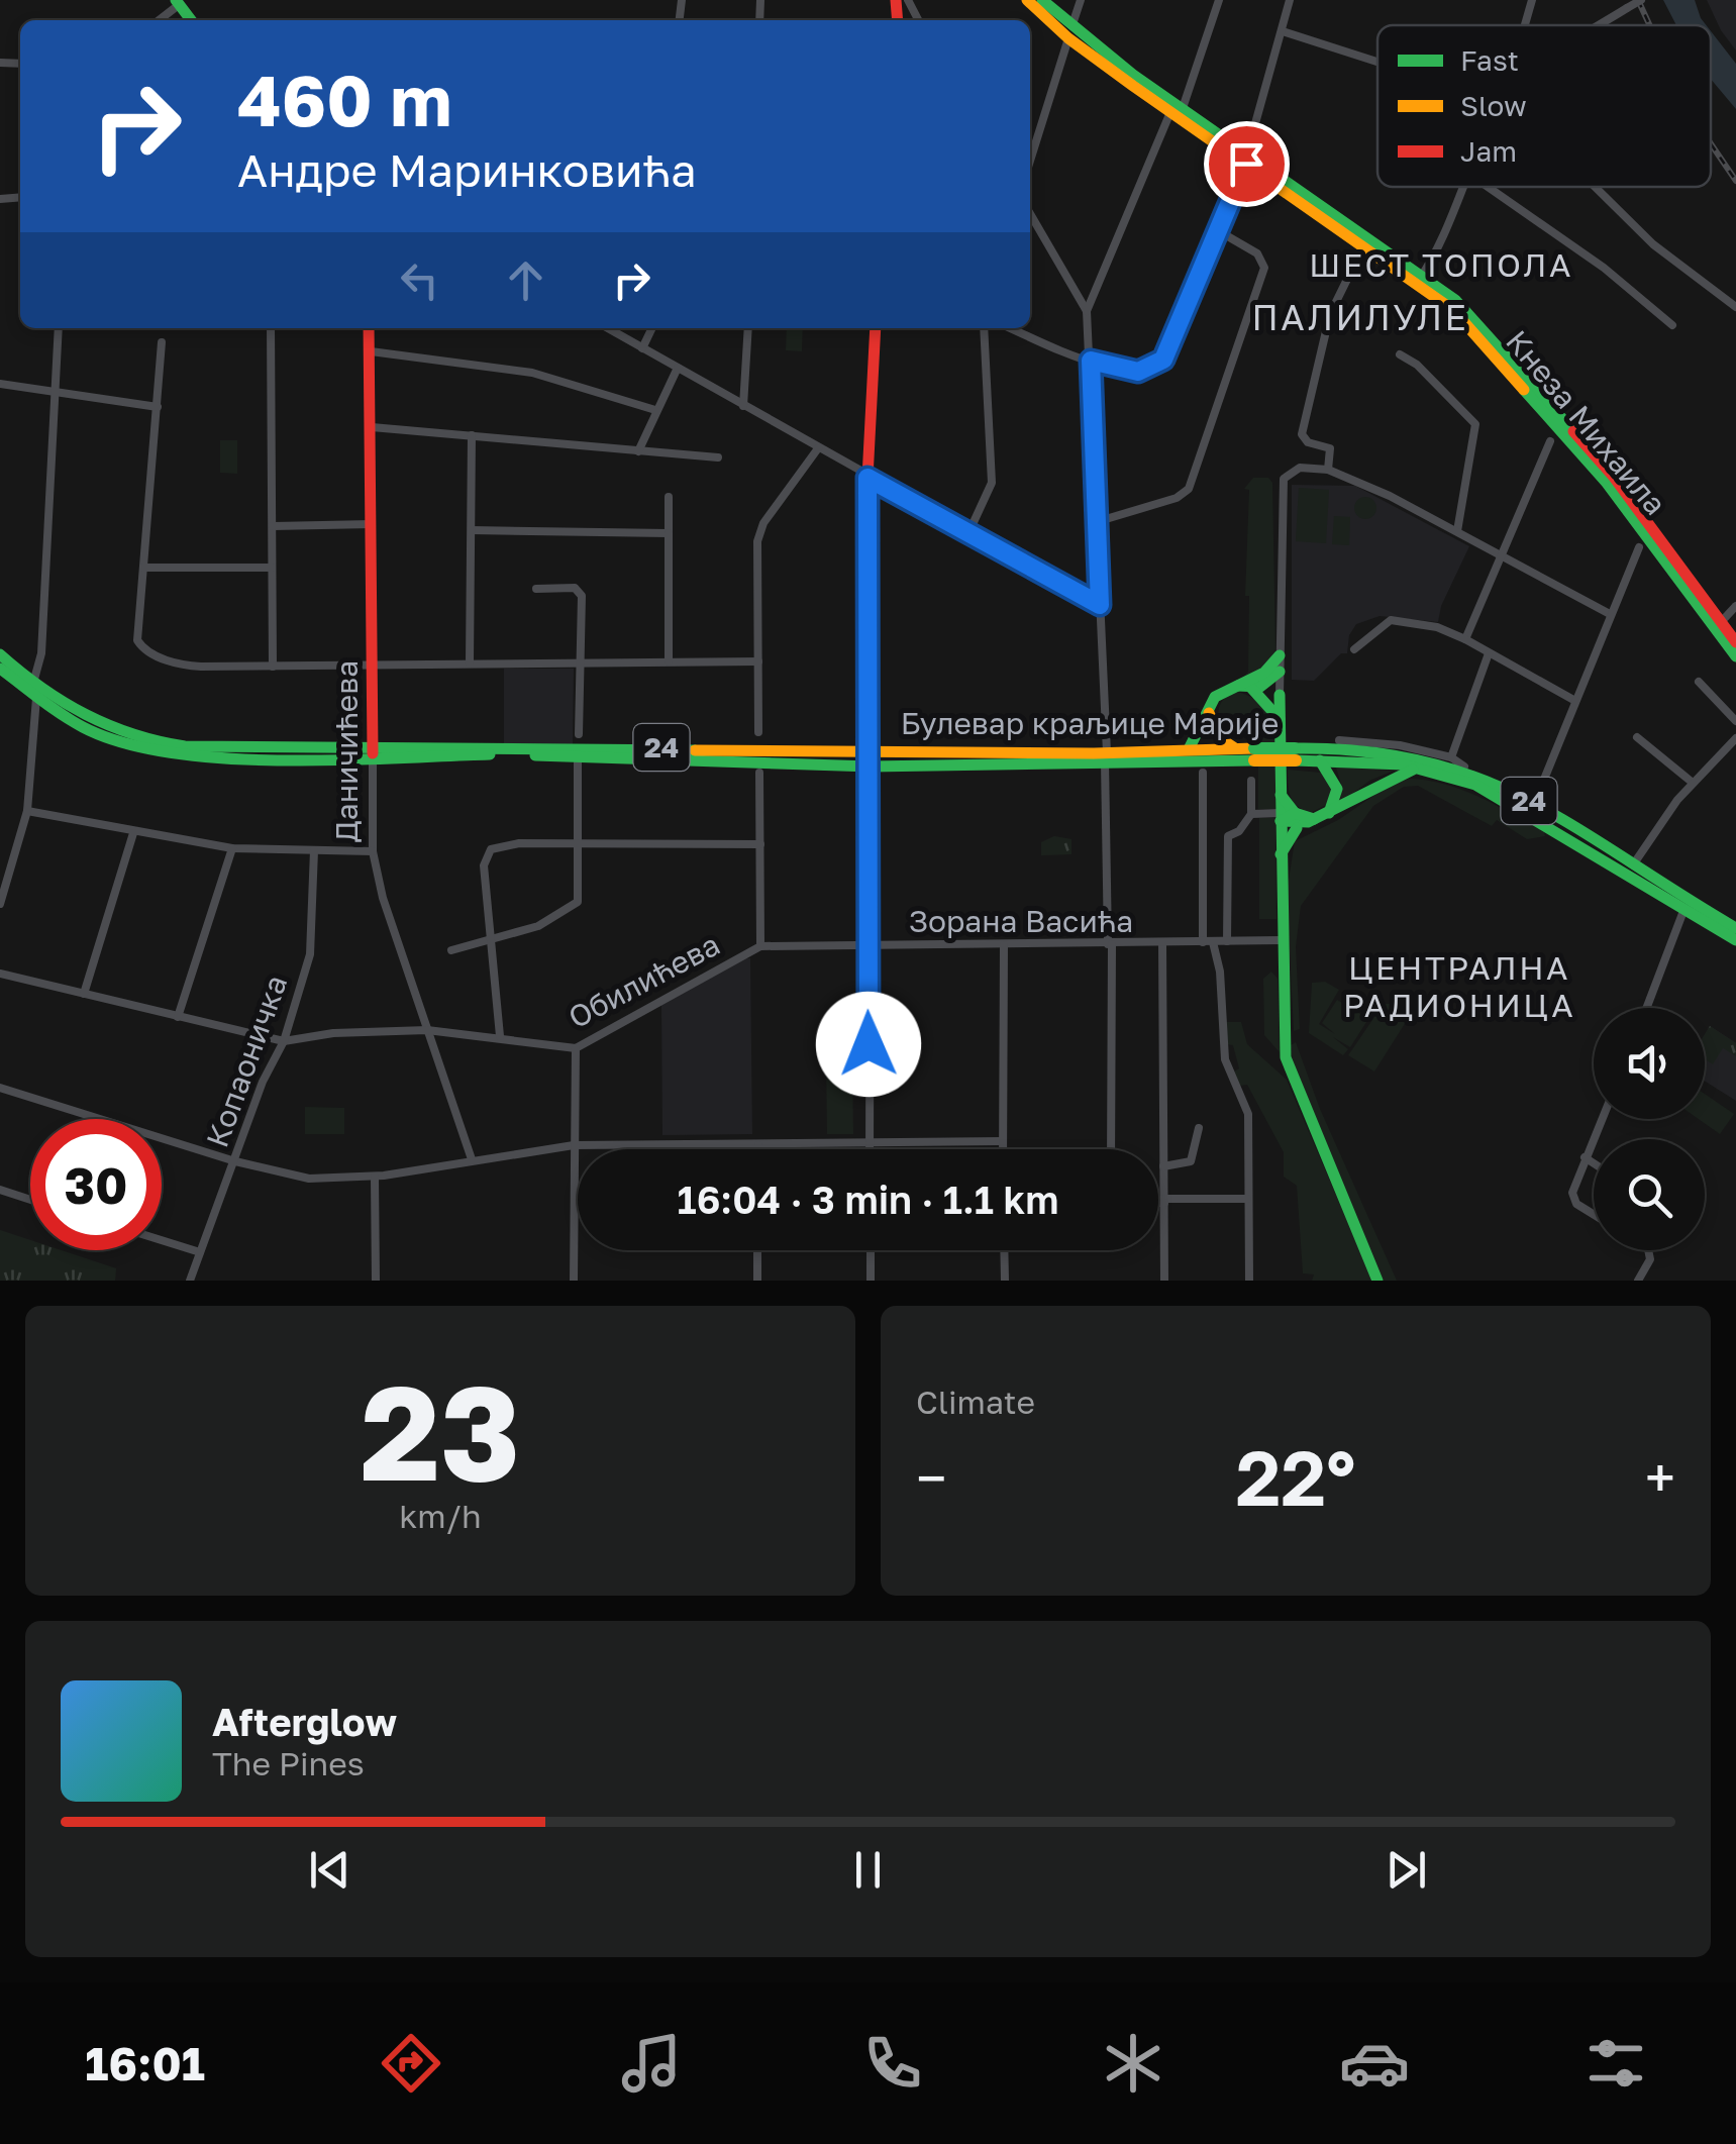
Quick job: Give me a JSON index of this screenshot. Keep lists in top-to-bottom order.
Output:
{
  "streets": {
    "main road": [
      "Кнеза Михаила",
      "Булевар краљице Марије",
      "24",
      "Даничићева"
    ],
    "street": ["Зорана Васића", "Обилићева", "Копаоничка"]
  },
  "crossings": [
    ["Булевар краљице Марије", "Даничићева"],
    ["Даничићева", "Обилићева"],
    ["Зорана Васића", "Обилићева"],
    ["Обилићева", "Копаоничка"]
  ],
  "districts": ["ШЕСТ ТОПОЛА", "ПАЛИЛУЛЕ", "ЦЕНТРАЛНА РАДИОНИЦА"],
  "legend": ["Fast", "Slow", "Jam"],
  "page": {
    "turn": ["460 m", "Андре Маринковића"],
    "limit": "30",
    "trip": "16:04 · 3 min · 1.1 km",
    "tile": [
      ["23", "km/h"],
      "Climate"
    ],
    "heat": ["−", "22°", "+"],
    "song": ["Afterglow", "The Pines"],
    "tabs": "16:01"
  }
}
